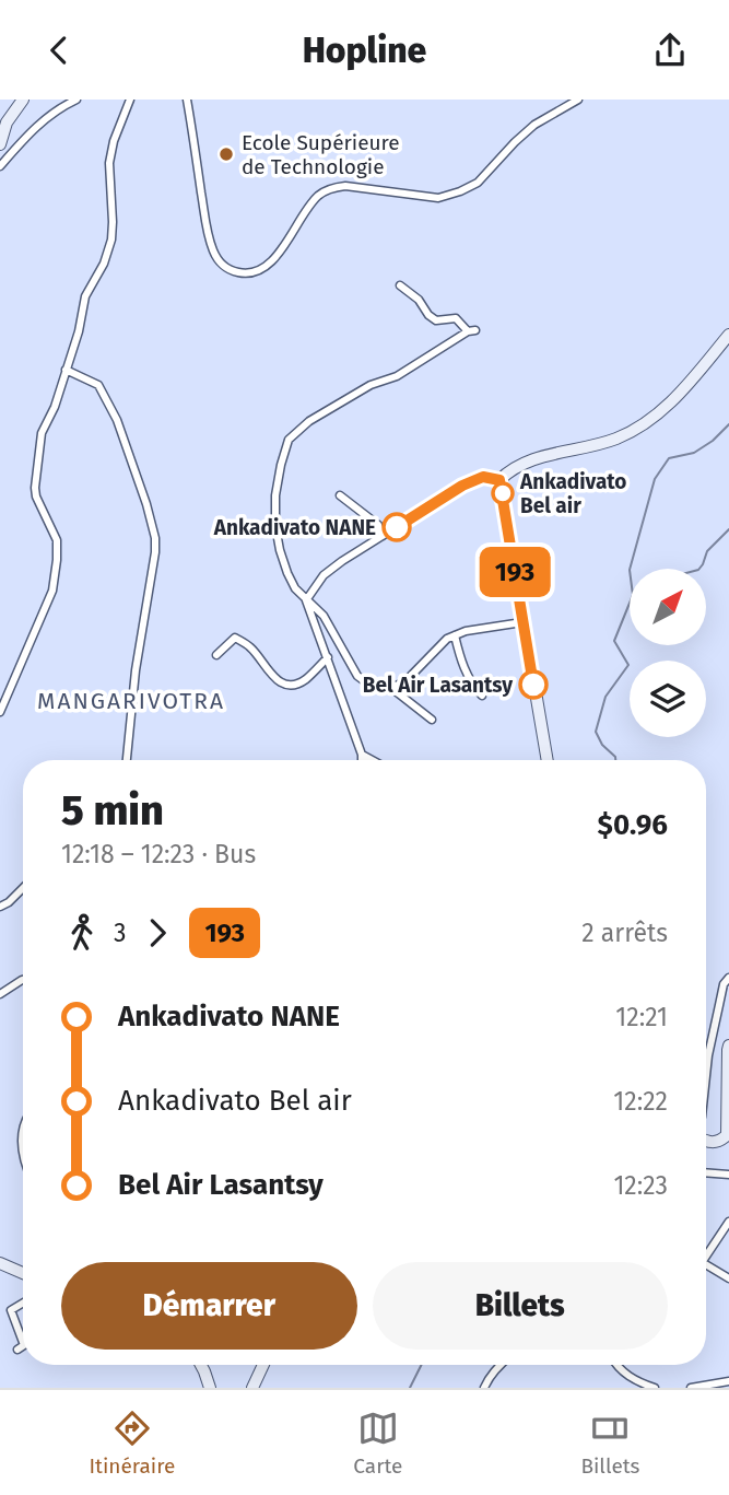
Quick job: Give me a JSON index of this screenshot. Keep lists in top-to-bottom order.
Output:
{
  "districts": ["MANGARIVOTRA"],
  "places": [
    "Ecole Supérieure de Technologie",
    "Ankadivato Bel air",
    "Ankadivato NANE",
    "Bel Air Lasantsy"
  ],
  "lines": ["bus line 193"],
  "north": "top right",
  "page": {
    "header": "Hopline",
    "on_map": "193",
    "heading": ["5 min", "12:18 – 12:23 · Bus", "$0.96"],
    "legs": ["3", "193", "2 arrêts"],
    "list": [
      {
        "name": "Ankadivato NANE",
        "value": "12:21"
      },
      {
        "name": "Ankadivato Bel air",
        "value": "12:22"
      },
      {
        "name": "Bel Air Lasantsy",
        "value": "12:23"
      }
    ],
    "buttons": ["Démarrer", "Billets"],
    "tabs": ["Itinéraire", "Carte", "Billets"]
  }
}
